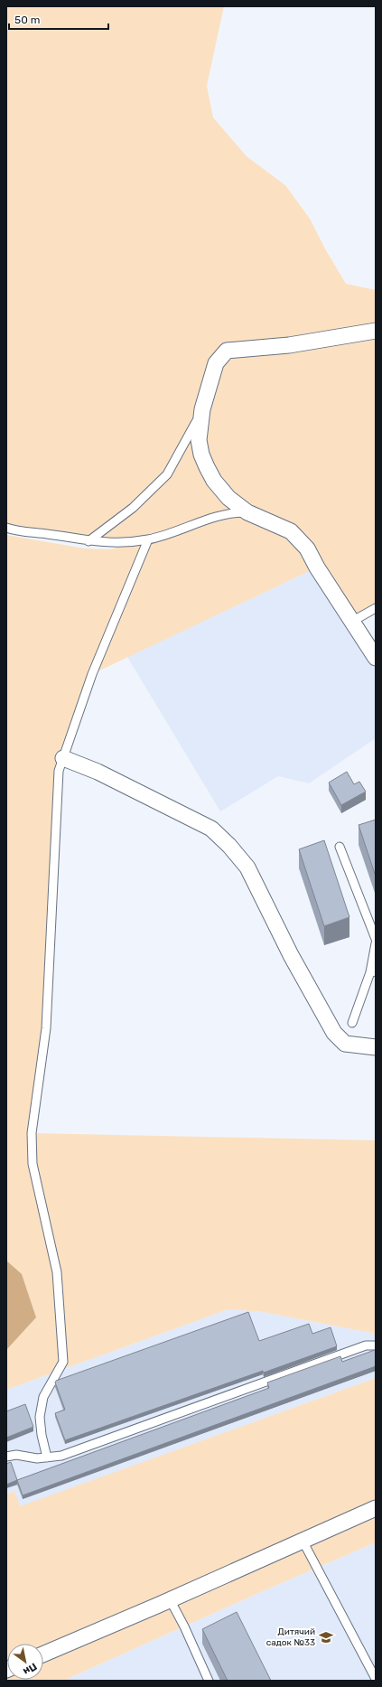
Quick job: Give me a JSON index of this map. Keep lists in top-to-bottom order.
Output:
{
  "places": {
    "school or university": ["Дитячий садок №33"]
  },
  "scale_bar": "50 m",
  "north": "bottom right"
}
